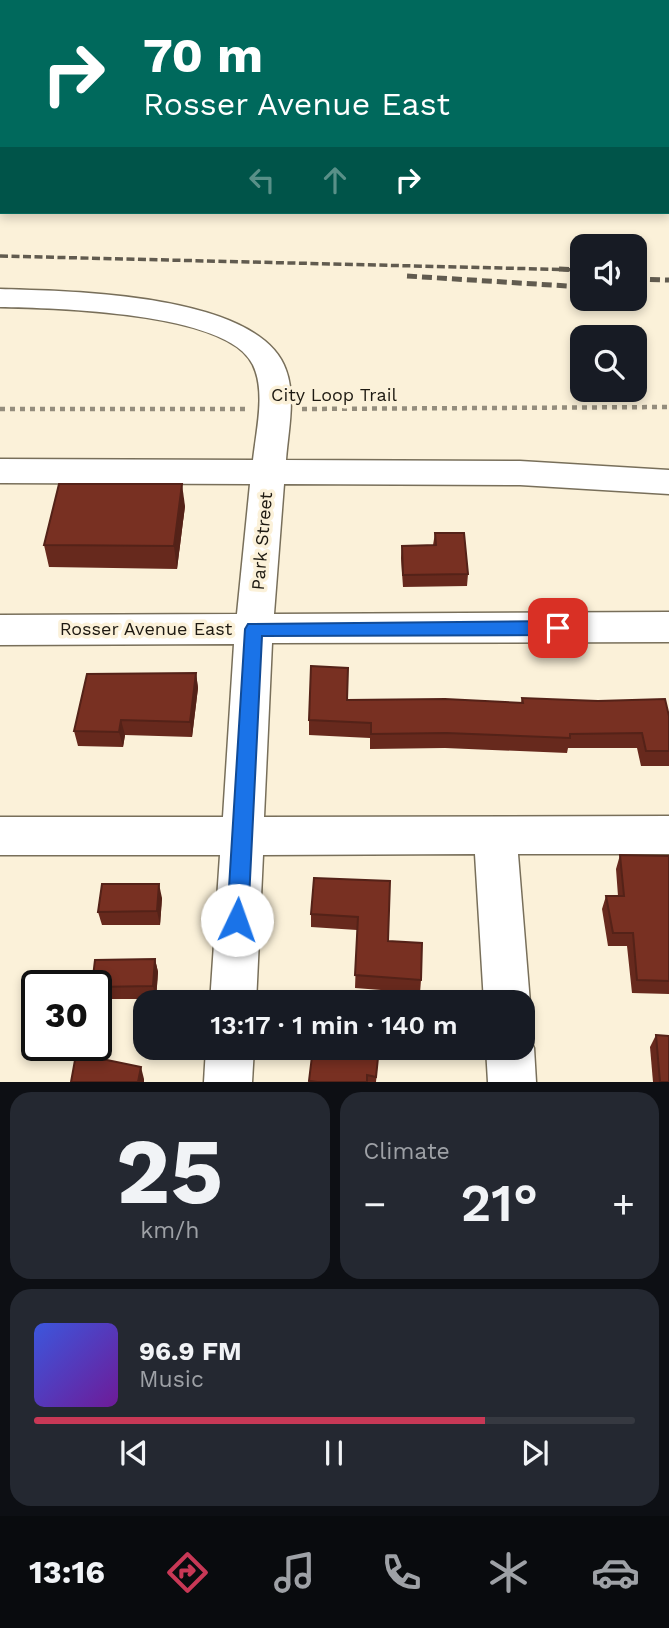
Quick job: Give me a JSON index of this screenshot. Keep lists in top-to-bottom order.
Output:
{
  "streets": {
    "street": ["Park Street", "Rosser Avenue East"],
    "path": ["City Loop Trail"]
  },
  "crossings": [
    ["City Loop Trail", "Park Street"],
    ["Park Street", "Rosser Avenue East"]
  ],
  "page": {
    "turn": ["70 m", "Rosser Avenue East"],
    "limit": "30",
    "trip": "13:17 · 1 min · 140 m",
    "tile": [
      ["25", "km/h"],
      "Climate"
    ],
    "heat": ["−", "21°", "+"],
    "song": ["96.9 FM", "Music"],
    "tabs": "13:16"
  }
}
